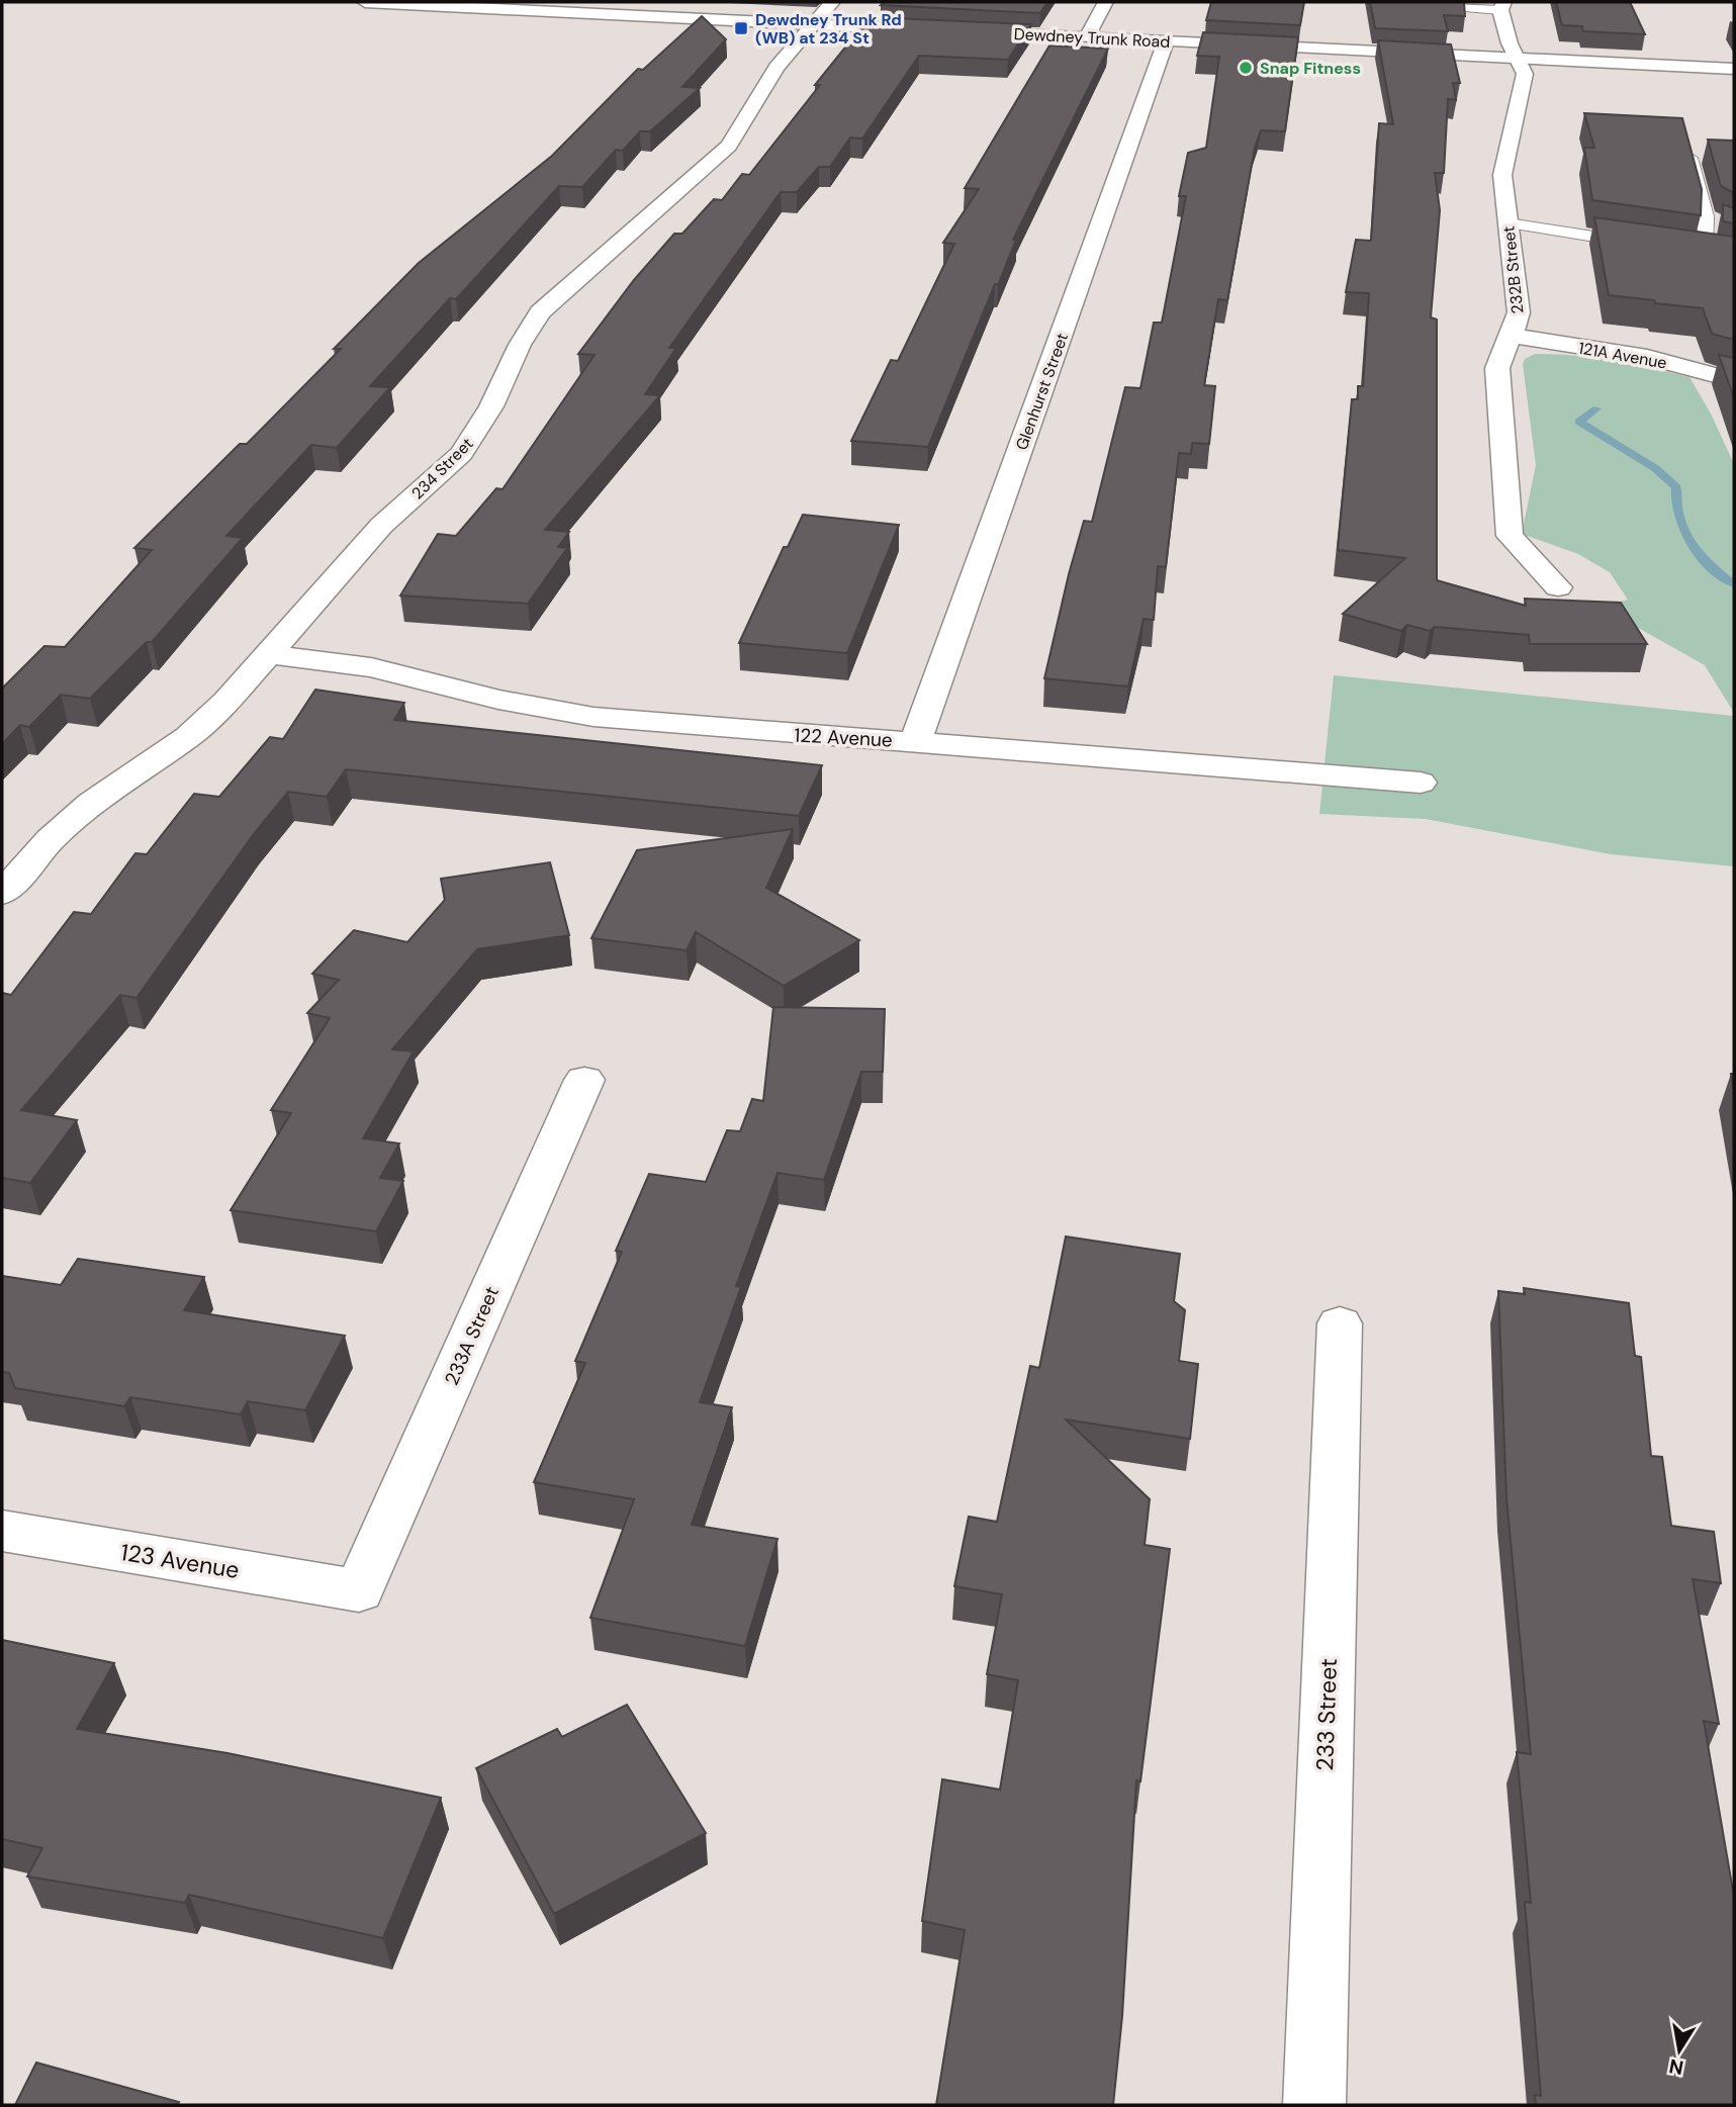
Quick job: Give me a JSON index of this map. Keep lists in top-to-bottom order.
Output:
{
  "streets": {
    "street": [
      "Dewdney Trunk Road",
      "232B Street",
      "121A Avenue",
      "Glenhurst Street",
      "234 Street",
      "122 Avenue",
      "233A Street",
      "123 Avenue",
      "233 Street"
    ]
  },
  "crossings": [
    ["Dewdney Trunk Road", "232B Street"],
    ["Dewdney Trunk Road", "Glenhurst Street"],
    ["232B Street", "121A Avenue"],
    ["Glenhurst Street", "122 Avenue"],
    ["234 Street", "122 Avenue"],
    ["233A Street", "123 Avenue"]
  ],
  "places": {
    "transit": ["Dewdney Trunk Rd (WB) at 234 St"],
    "other": ["Snap Fitness"]
  },
  "north": "bottom"
}
